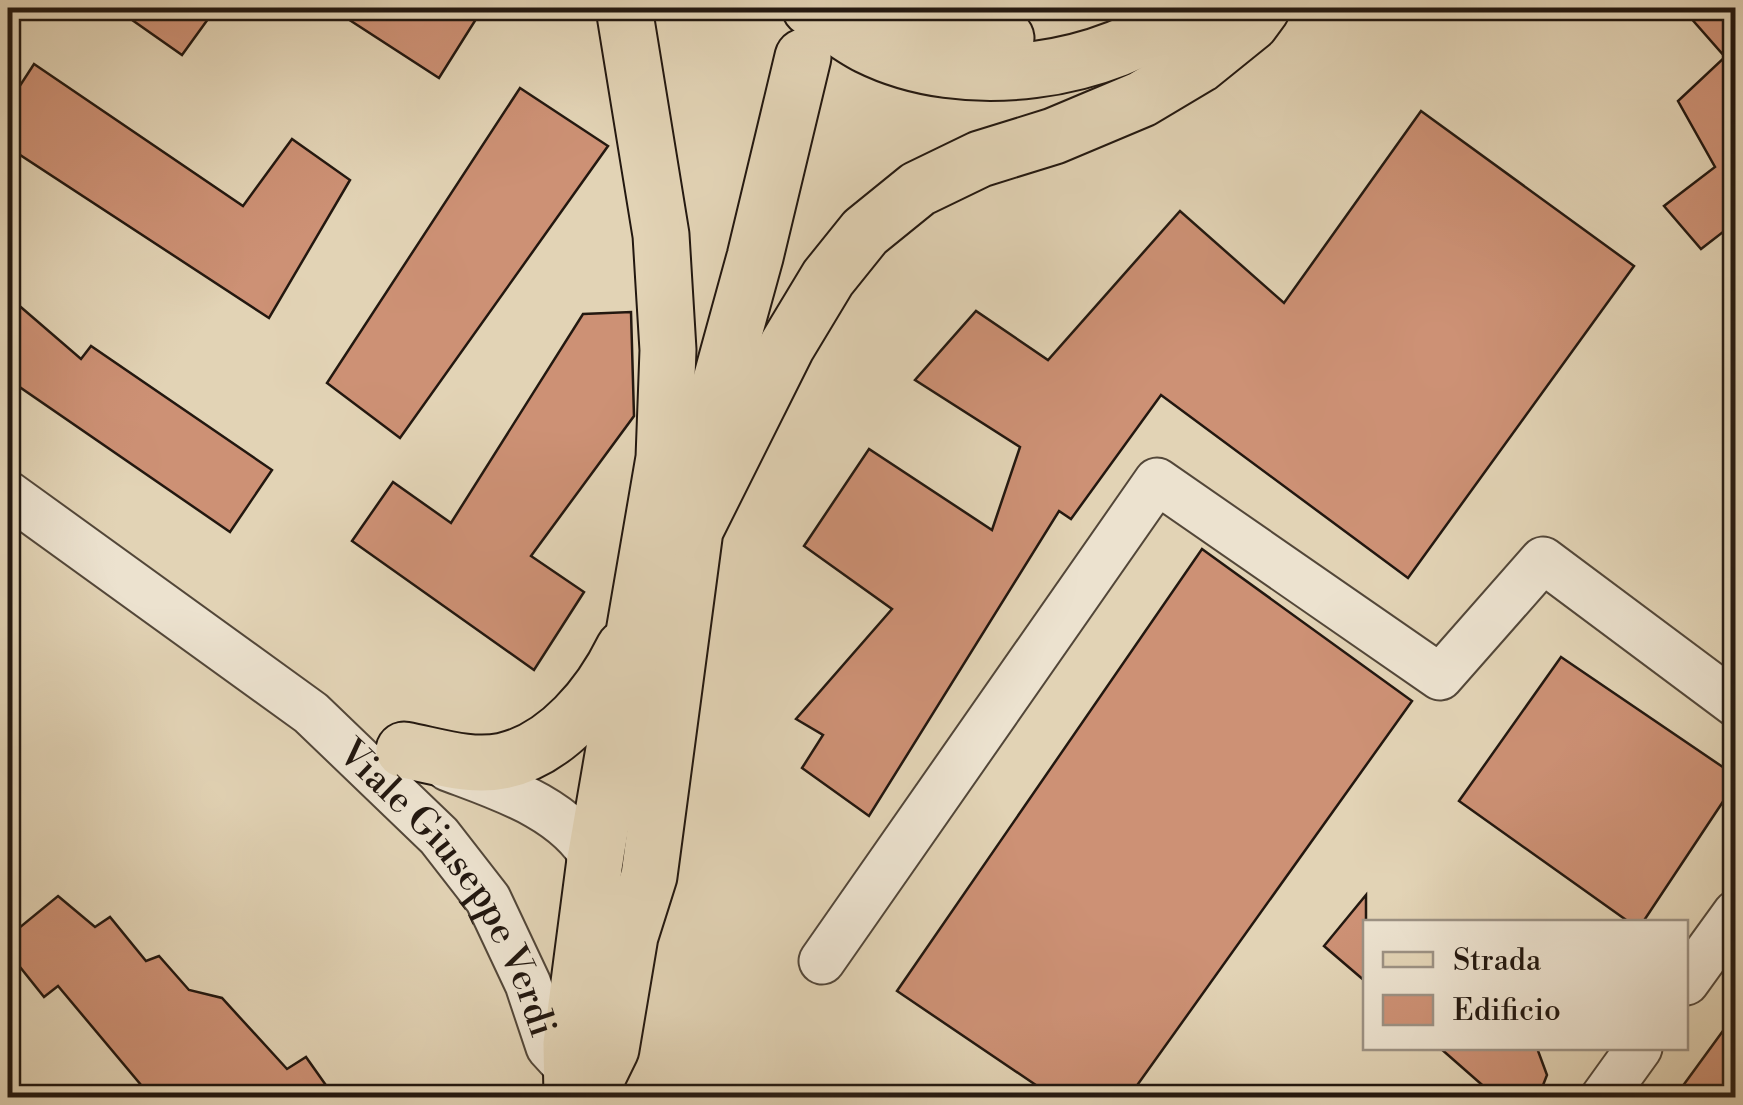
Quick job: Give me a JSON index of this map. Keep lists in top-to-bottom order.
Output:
{
  "streets": {
    "street": ["Viale Giuseppe Verdi"]
  },
  "legend": ["Strada", "Edificio"]
}
